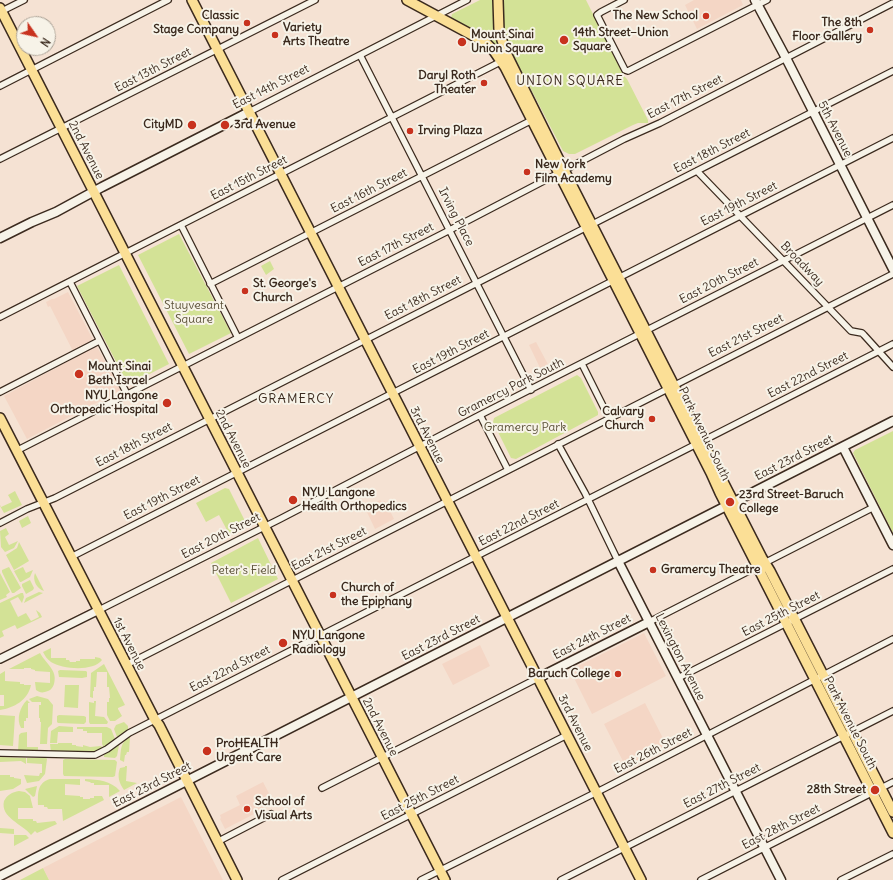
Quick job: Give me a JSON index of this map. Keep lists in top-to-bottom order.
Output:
{
  "streets": {
    "main road": [
      "East 14th Street",
      "5th Avenue",
      "2nd Avenue",
      "Park Avenue South",
      "3rd Avenue",
      "East 23rd Street",
      "East 24th Street",
      "1st Avenue",
      "Lexington Avenue"
    ],
    "street": [
      "East 13th Street",
      "East 17th Street",
      "East 18th Street",
      "East 15th Street",
      "East 16th Street",
      "East 19th Street",
      "Irving Place",
      "Broadway",
      "East 20th Street",
      "East 21st Street",
      "East 22nd Street",
      "Gramercy Park South",
      "East 25th Street",
      "East 26th Street",
      "East 27th Street",
      "East 28th Street"
    ]
  },
  "crossings": [
    ["East 13th Street", "2nd Avenue"],
    ["East 13th Street", "3rd Avenue"],
    ["East 14th Street", "2nd Avenue"],
    ["East 14th Street", "Irving Place"],
    ["East 14th Street", "3rd Avenue"],
    ["East 17th Street", "5th Avenue"],
    ["East 17th Street", "2nd Avenue"],
    ["East 17th Street", "Irving Place"],
    ["East 17th Street", "Park Avenue South"],
    ["East 17th Street", "3rd Avenue"],
    ["East 17th Street", "1st Avenue"],
    ["5th Avenue", "East 18th Street"],
    ["5th Avenue", "East 19th Street"],
    ["5th Avenue", "East 20th Street"],
    ["2nd Avenue", "East 18th Street"],
    ["2nd Avenue", "East 15th Street"],
    ["2nd Avenue", "East 19th Street"],
    ["2nd Avenue", "East 20th Street"],
    ["2nd Avenue", "East 21st Street"],
    ["2nd Avenue", "East 22nd Street"],
    ["2nd Avenue", "East 23rd Street"],
    ["2nd Avenue", "East 25th Street"],
    ["2nd Avenue", "East 24th Street"],
    ["2nd Avenue", "East 26th Street"],
    ["East 18th Street", "Irving Place"],
    ["East 18th Street", "Broadway"],
    ["East 18th Street", "Park Avenue South"],
    ["East 18th Street", "3rd Avenue"],
    ["East 18th Street", "1st Avenue"],
    ["East 15th Street", "Irving Place"],
    ["East 15th Street", "Park Avenue South"],
    ["East 15th Street", "3rd Avenue"],
    ["East 16th Street", "Irving Place"],
    ["East 16th Street", "Park Avenue South"],
    ["East 16th Street", "3rd Avenue"],
    ["East 19th Street", "Irving Place"],
    ["East 19th Street", "Broadway"],
    ["East 19th Street", "Park Avenue South"],
    ["East 19th Street", "3rd Avenue"],
    ["East 19th Street", "1st Avenue"],
    ["Irving Place", "Gramercy Park South"],
    ["Broadway", "East 20th Street"],
    ["Broadway", "East 21st Street"],
    ["Broadway", "East 22nd Street"],
    ["East 20th Street", "Gramercy Park South"],
    ["East 20th Street", "Park Avenue South"],
    ["East 20th Street", "3rd Avenue"],
    ["East 20th Street", "1st Avenue"],
    ["East 21st Street", "Park Avenue South"],
    ["East 21st Street", "3rd Avenue"],
    ["East 21st Street", "1st Avenue"],
    ["East 21st Street", "Lexington Avenue"],
    ["East 22nd Street", "Park Avenue South"],
    ["East 22nd Street", "3rd Avenue"],
    ["East 22nd Street", "1st Avenue"],
    ["East 22nd Street", "Lexington Avenue"],
    ["Park Avenue South", "East 23rd Street"],
    ["Park Avenue South", "East 25th Street"],
    ["Park Avenue South", "East 24th Street"],
    ["Park Avenue South", "East 26th Street"],
    ["Park Avenue South", "East 27th Street"],
    ["Park Avenue South", "East 28th Street"],
    ["3rd Avenue", "East 23rd Street"],
    ["3rd Avenue", "East 25th Street"],
    ["3rd Avenue", "East 24th Street"],
    ["3rd Avenue", "East 26th Street"],
    ["3rd Avenue", "East 27th Street"],
    ["East 23rd Street", "1st Avenue"],
    ["East 23rd Street", "Lexington Avenue"],
    ["East 25th Street", "Lexington Avenue"],
    ["East 24th Street", "Lexington Avenue"],
    ["Lexington Avenue", "East 26th Street"],
    ["Lexington Avenue", "East 27th Street"],
    ["Lexington Avenue", "East 28th Street"]
  ],
  "districts": ["UNION SQUARE", "GRAMERCY"],
  "parks": ["Stuyvesant Square", "Gramercy Park", "Peter's Field"],
  "places": [
    "The New School",
    "Classic Stage Company",
    "The 8th Floor Gallery",
    "Variety Arts Theatre",
    "14th Street–Union Square",
    "Mount Sinai Union Square",
    "Daryl Roth Theater",
    "CityMD",
    "3rd Avenue",
    "Irving Plaza",
    "New York Film Academy",
    "St. George's Church",
    "Mount Sinai Beth Israel",
    "NYU Langone Orthopedic Hospital",
    "Calvary Church",
    "NYU Langone Health Orthopedics",
    "23rd Street-Baruch College",
    "Gramercy Theatre",
    "Church of the Epiphany",
    "NYU Langone Radiology",
    "Baruch College",
    "ProHEALTH Urgent Care",
    "28th Street",
    "School of Visual Arts"
  ],
  "north": "bottom right"
}
